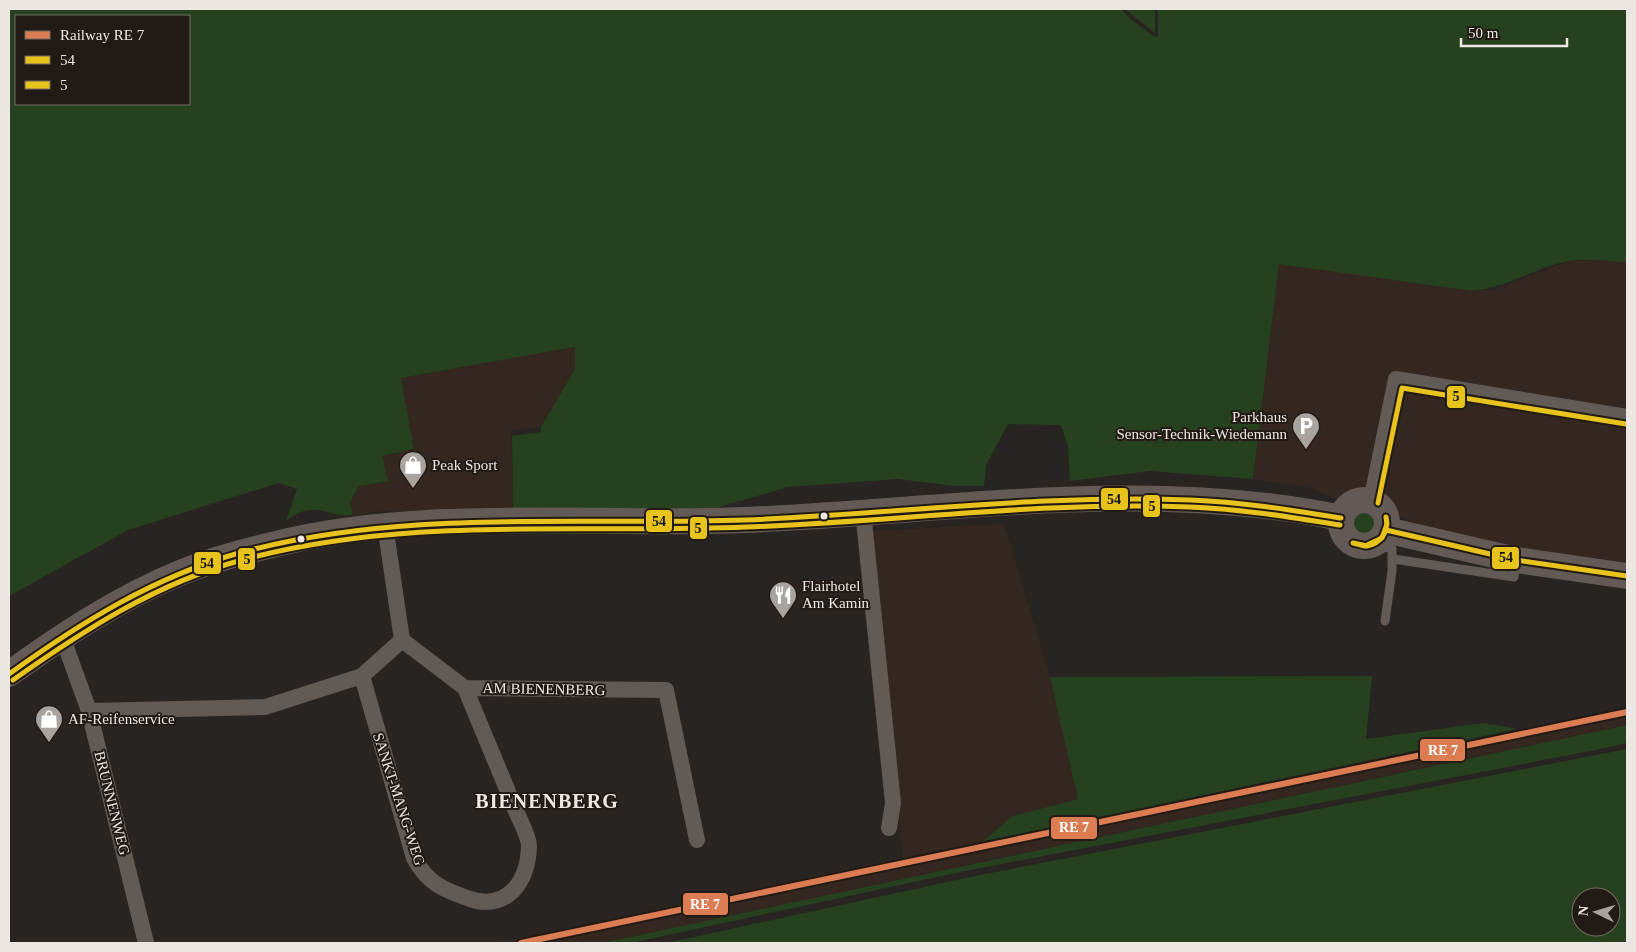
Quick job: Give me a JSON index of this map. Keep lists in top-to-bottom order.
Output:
{
  "streets": {
    "street": ["AM BIENENBERG", "SANKT-MANG-WEG", "BRUNNENWEG"]
  },
  "crossings": [
    ["AM BIENENBERG", "SANKT-MANG-WEG"]
  ],
  "districts": ["BIENENBERG"],
  "places": {
    "parking": ["Parkhaus Sensor-Technik-Wiedemann"],
    "shop": ["Peak Sport", "AF-Reifenservice"],
    "restaurant": ["Flairhotel Am Kamin"]
  },
  "lines": ["transit line 5", "transit line 54"],
  "legend": ["Railway RE 7", "54", "5"],
  "scale_bar": "50 m",
  "north": "left"
}
